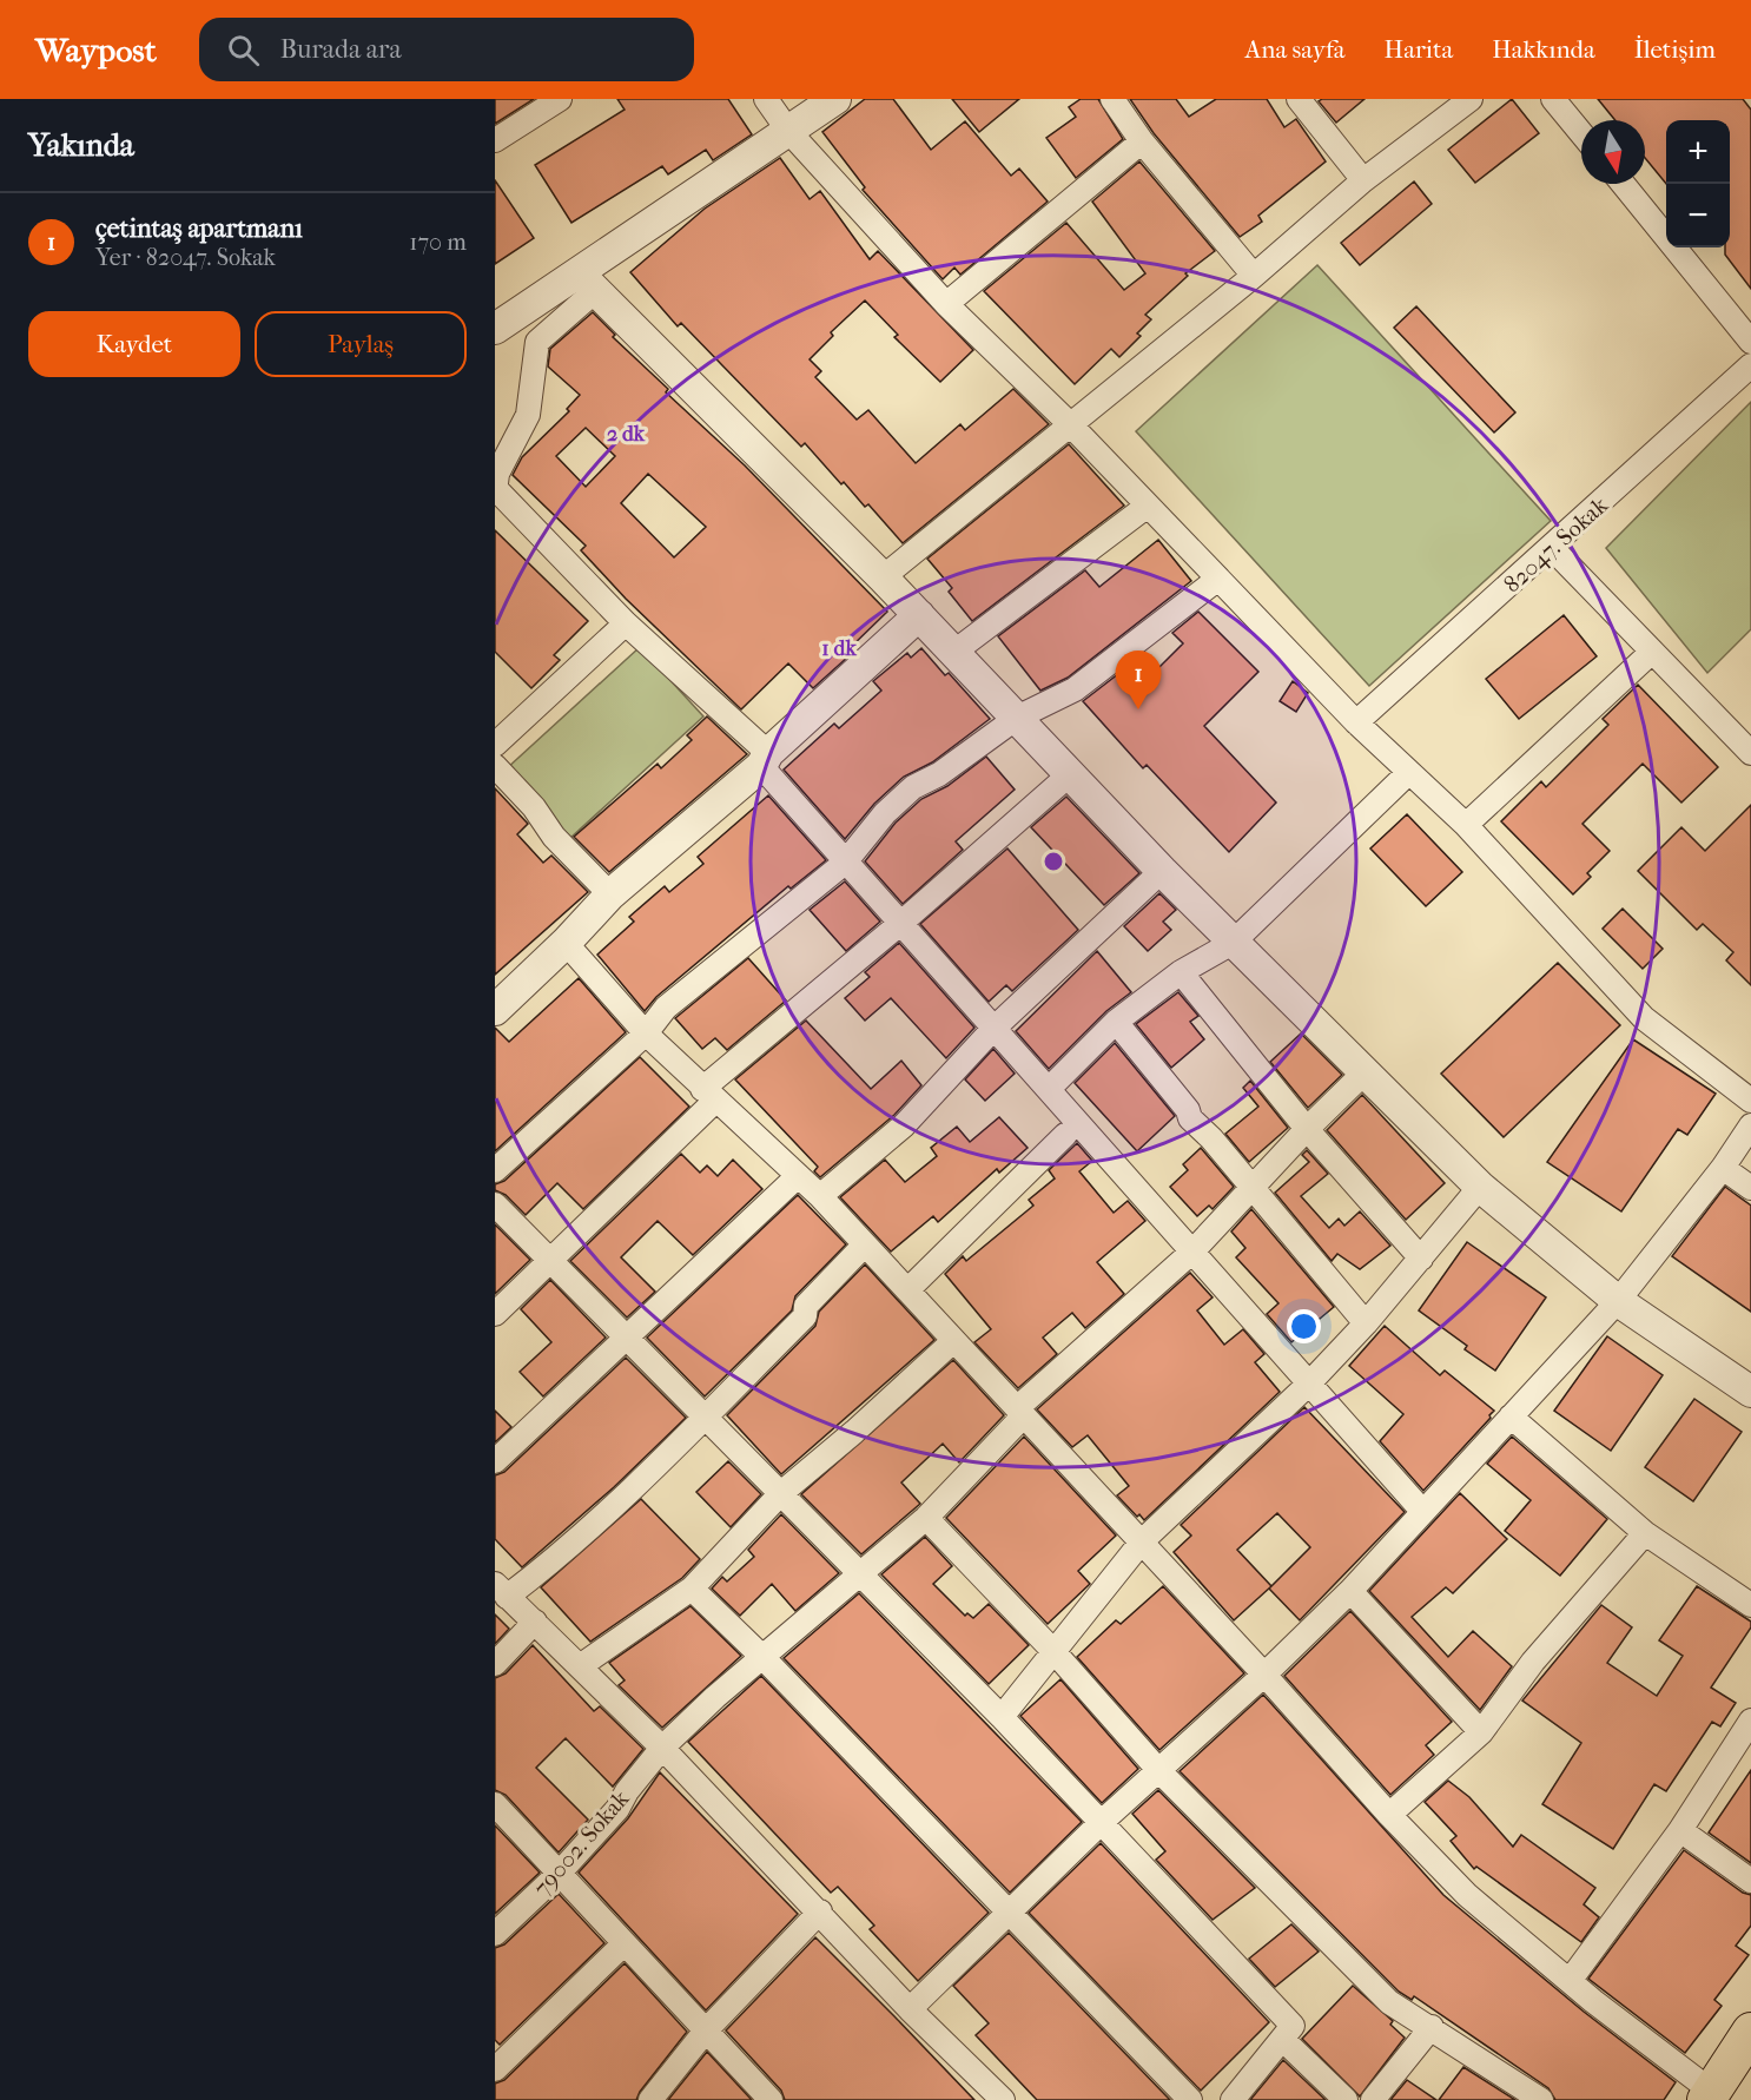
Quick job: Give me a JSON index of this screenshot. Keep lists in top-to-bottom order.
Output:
{
  "streets": {
    "street": ["82047. Sokak", "79002. Sokak"]
  },
  "north": "bottom",
  "page": {
    "header": "Waypost",
    "search": "Burada ara",
    "nav": [
      "Ana sayfa",
      "Harita",
      "Hakkında",
      "İletişim"
    ],
    "heading": "Yakında",
    "map_buttons": ["+", "−"],
    "list": [
      {
        "mark": "1",
        "name": "çetintaş apartmanı",
        "note": "Yer · 82047. Sokak",
        "value": "170 m"
      }
    ],
    "buttons": ["Kaydet", "Paylaş"],
    "pins": "1"
  },
  "rings": ["2 dk", "1 dk"]
}
